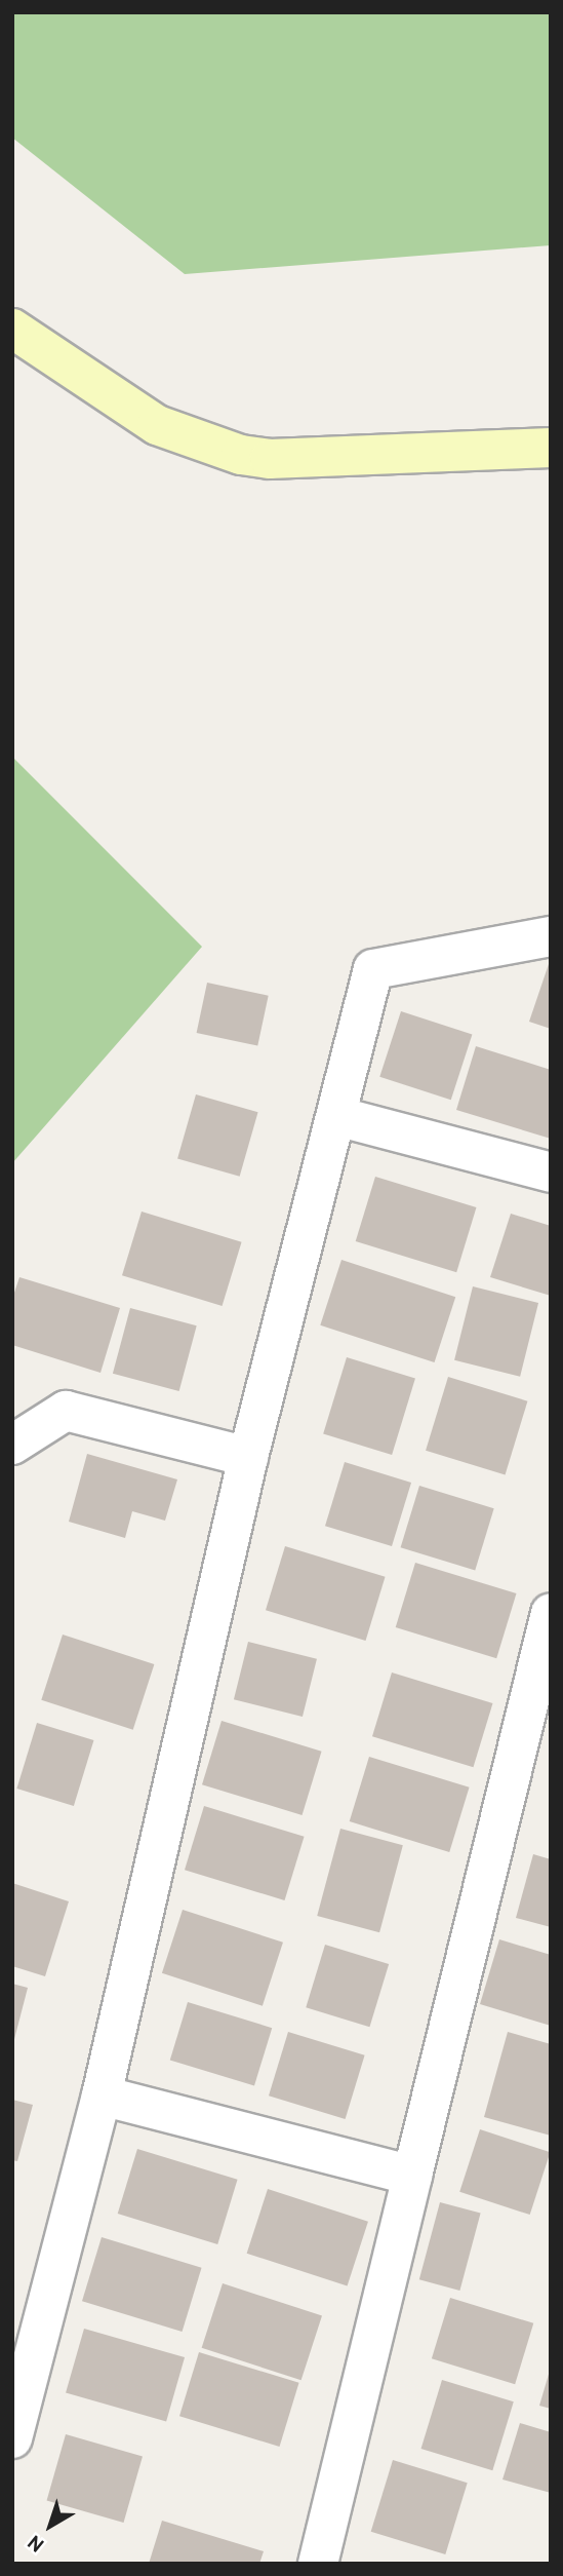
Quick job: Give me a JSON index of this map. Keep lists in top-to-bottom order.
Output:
{
  "north": "bottom left"
}
